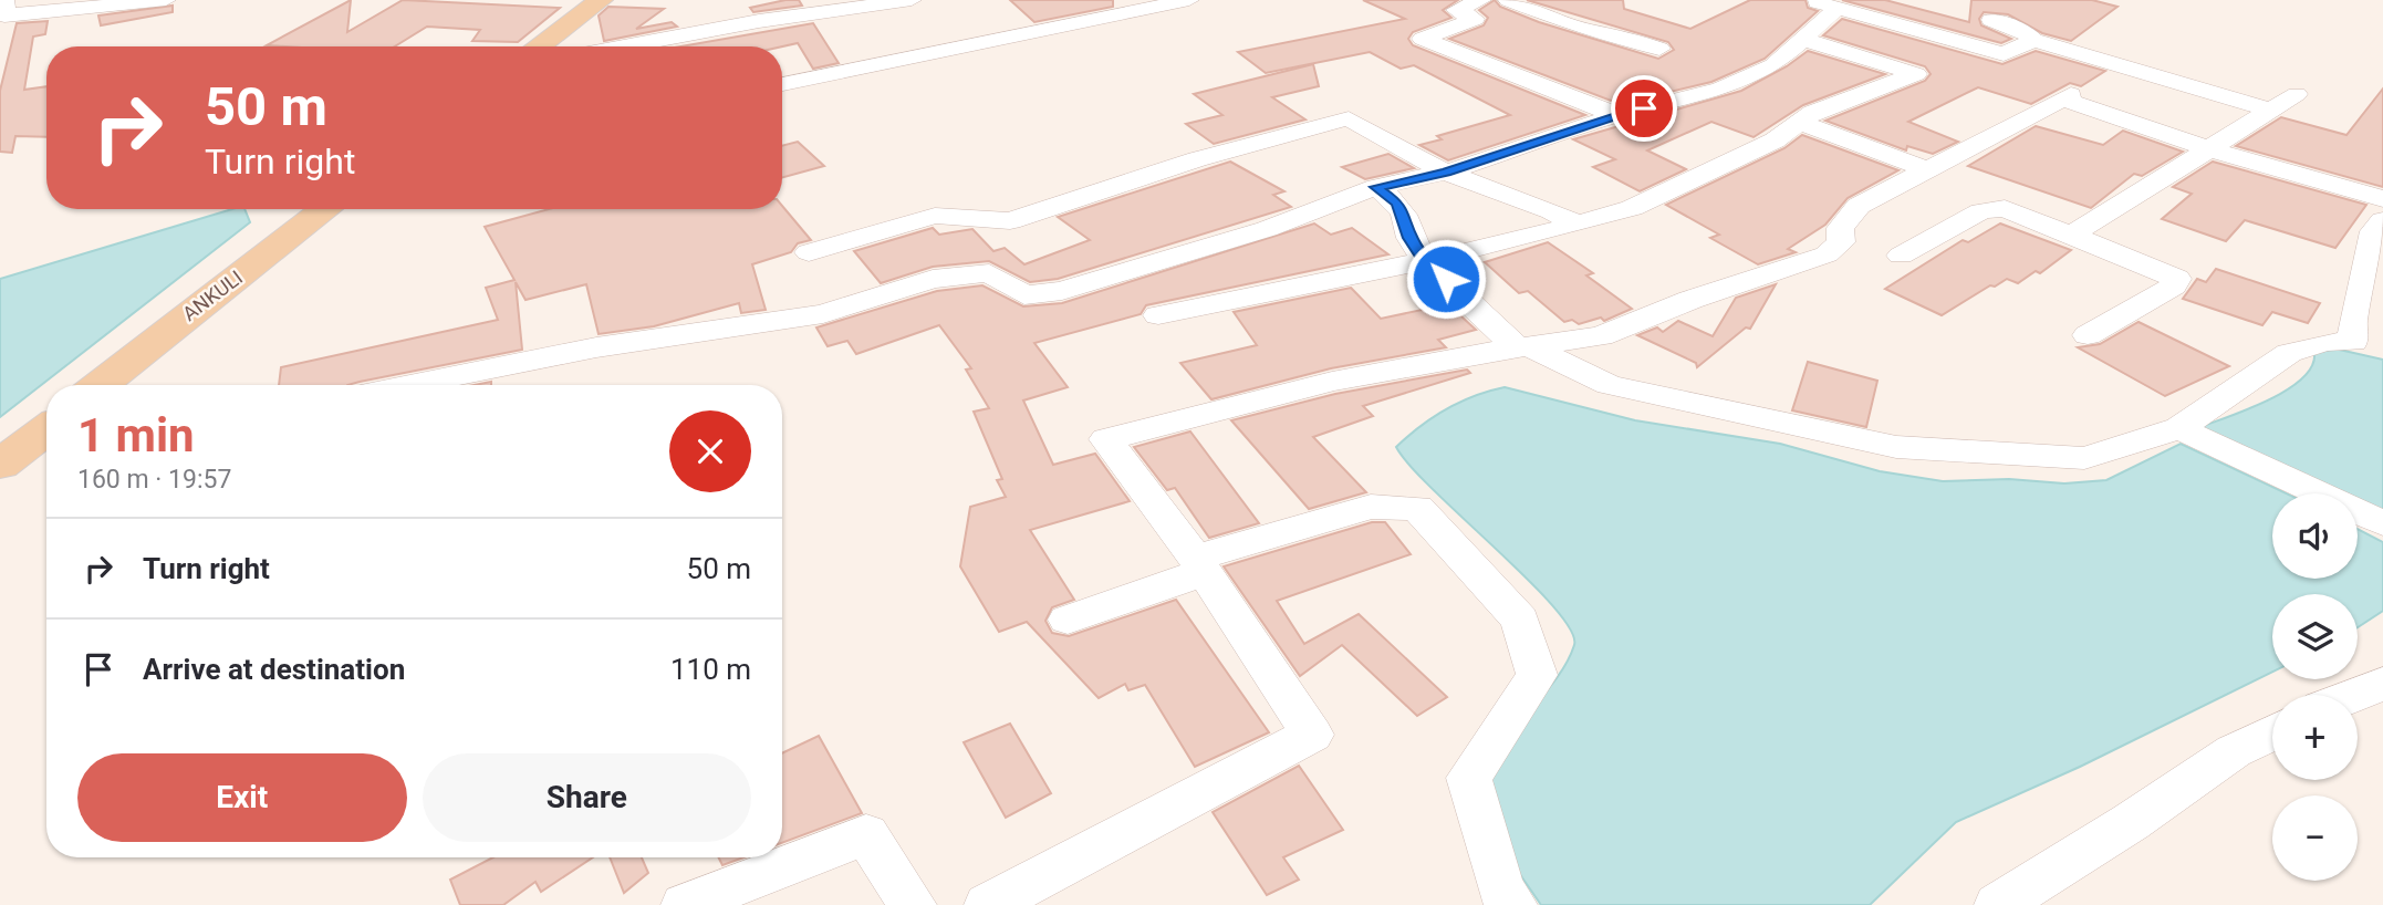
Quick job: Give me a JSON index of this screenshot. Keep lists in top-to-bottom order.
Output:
{
  "streets": {
    "main road": ["ANKULI"]
  },
  "page": {
    "turn": ["50 m", "Turn right"],
    "heading": ["1 min", "160 m · 19:57"],
    "map_buttons": ["+", "−"],
    "list": [
      {
        "name": "Turn right",
        "value": "50 m"
      },
      {
        "name": "Arrive at destination",
        "value": "110 m"
      }
    ],
    "buttons": ["Exit", "Share"]
  }
}
